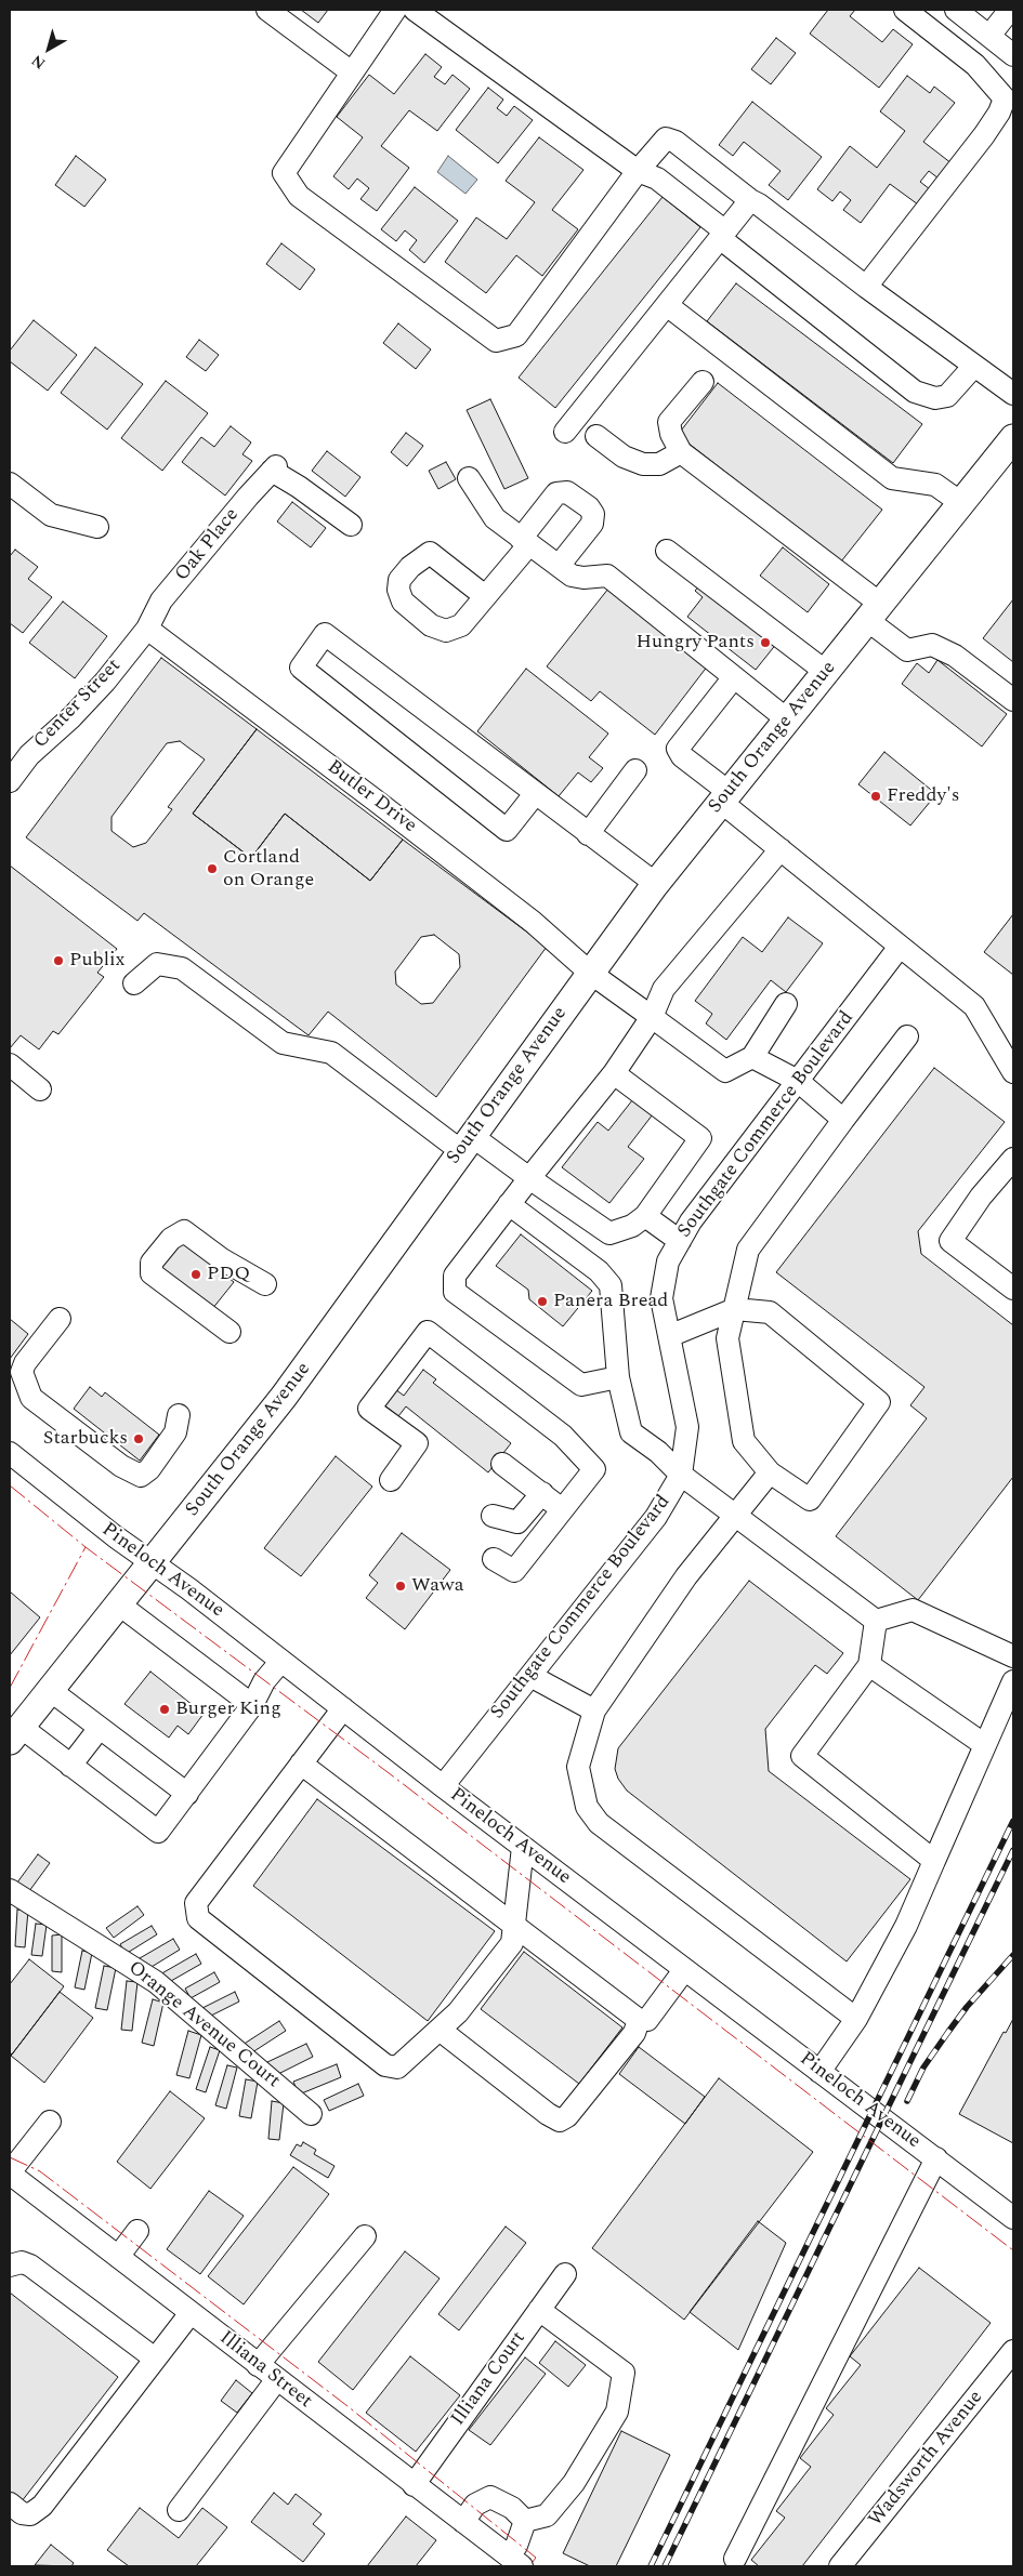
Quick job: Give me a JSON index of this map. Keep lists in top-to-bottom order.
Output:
{
  "streets": {
    "main road": ["South Orange Avenue"],
    "street": [
      "Oak Place",
      "Center Street",
      "Butler Drive",
      "Southgate Commerce Boulevard",
      "Pineloch Avenue",
      "Orange Avenue Court",
      "Illiana Street",
      "Illiana Court",
      "Wadsworth Avenue"
    ]
  },
  "crossings": [
    ["Oak Place", "Center Street"],
    ["Oak Place", "Butler Drive"],
    ["Center Street", "Butler Drive"],
    ["South Orange Avenue", "Butler Drive"],
    ["South Orange Avenue", "Pineloch Avenue"],
    ["Southgate Commerce Boulevard", "Pineloch Avenue"],
    ["Illiana Street", "Illiana Court"]
  ],
  "places": [
    "Hungry Pants",
    "Freddy's",
    "Cortland on Orange",
    "Publix",
    "PDQ",
    "Panera Bread",
    "Starbucks",
    "Wawa",
    "Burger King"
  ],
  "north": "bottom left"
}
